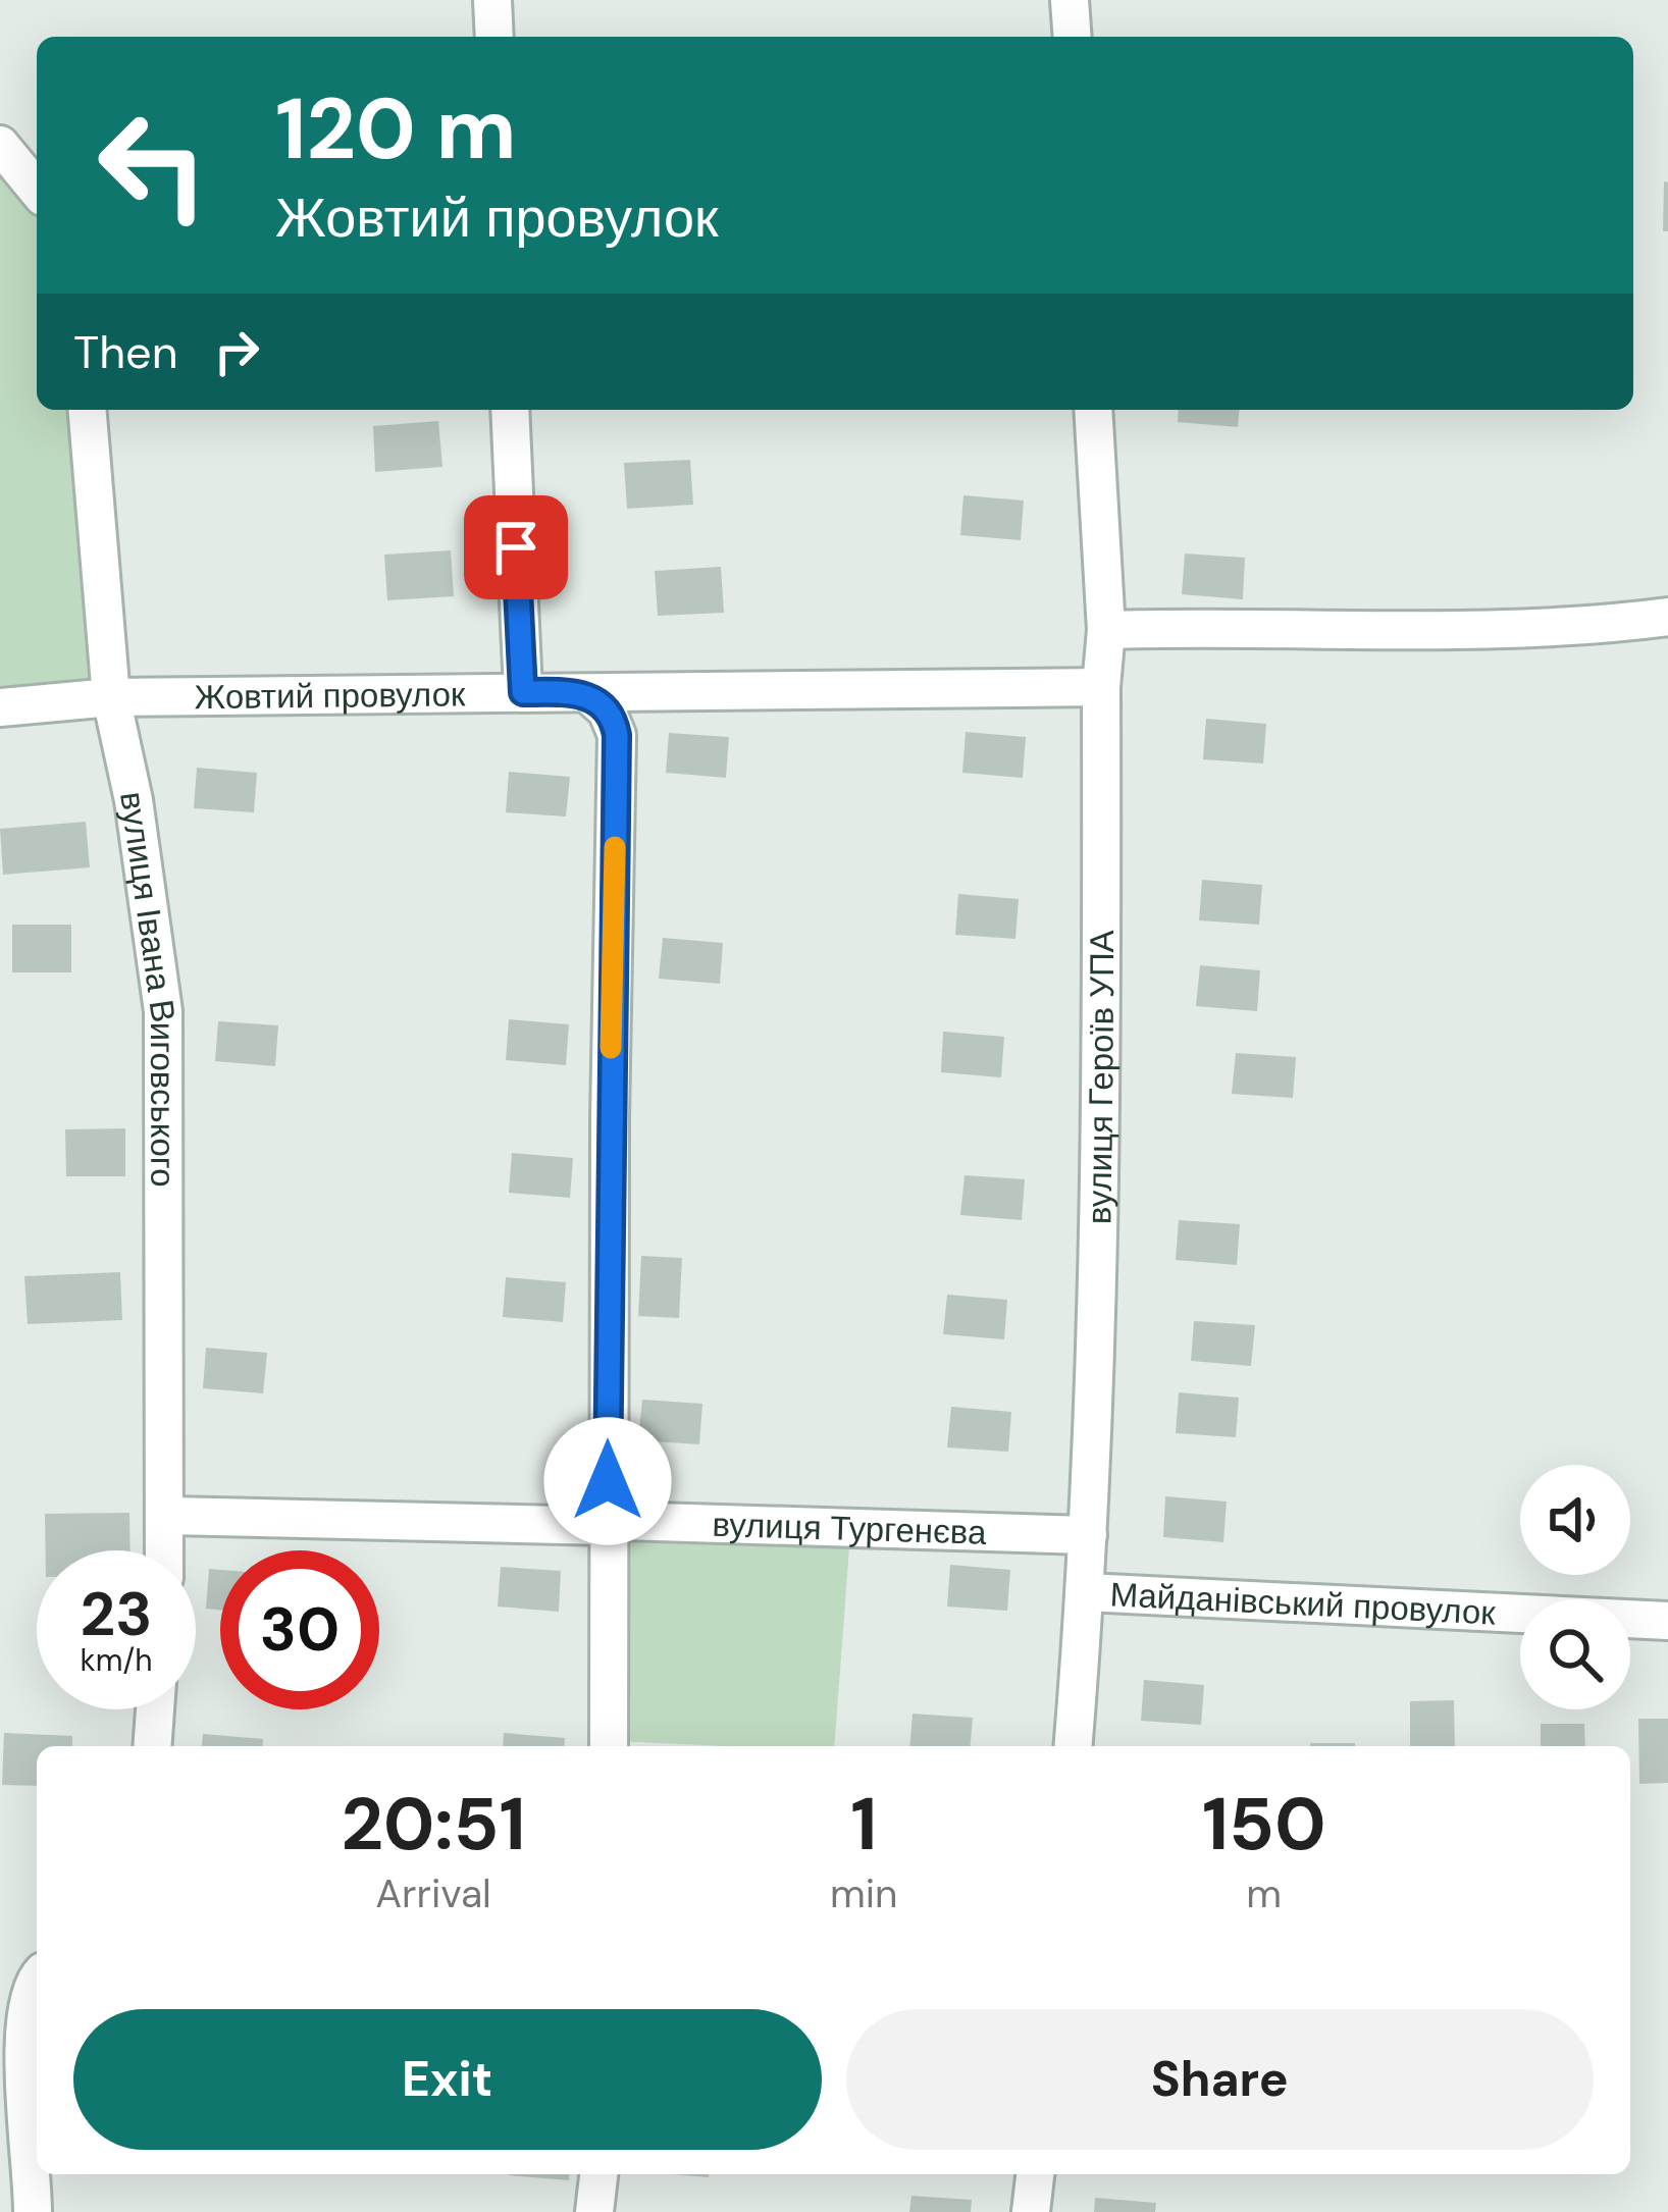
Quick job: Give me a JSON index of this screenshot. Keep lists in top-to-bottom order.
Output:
{
  "streets": {
    "street": [
      "Жовтий провулок",
      "вулиця Івана Виговського",
      "вулиця Героїв УПА",
      "вулиця Тургенєва",
      "Майданівський провулок"
    ]
  },
  "crossings": [
    ["Жовтий провулок", "вулиця Івана Виговського"],
    ["Жовтий провулок", "вулиця Героїв УПА"],
    ["вулиця Івана Виговського", "вулиця Тургенєва"],
    ["вулиця Героїв УПА", "вулиця Тургенєва"],
    ["вулиця Героїв УПА", "Майданівський провулок"]
  ],
  "page": {
    "turn": ["120 m", "Жовтий провулок"],
    "then": "Then",
    "speed": "23 km/h",
    "limit": "30",
    "eta": [
      "20:51",
      "Arrival",
      "1",
      "min",
      "150",
      "m"
    ],
    "buttons": ["Exit", "Share"]
  }
}
